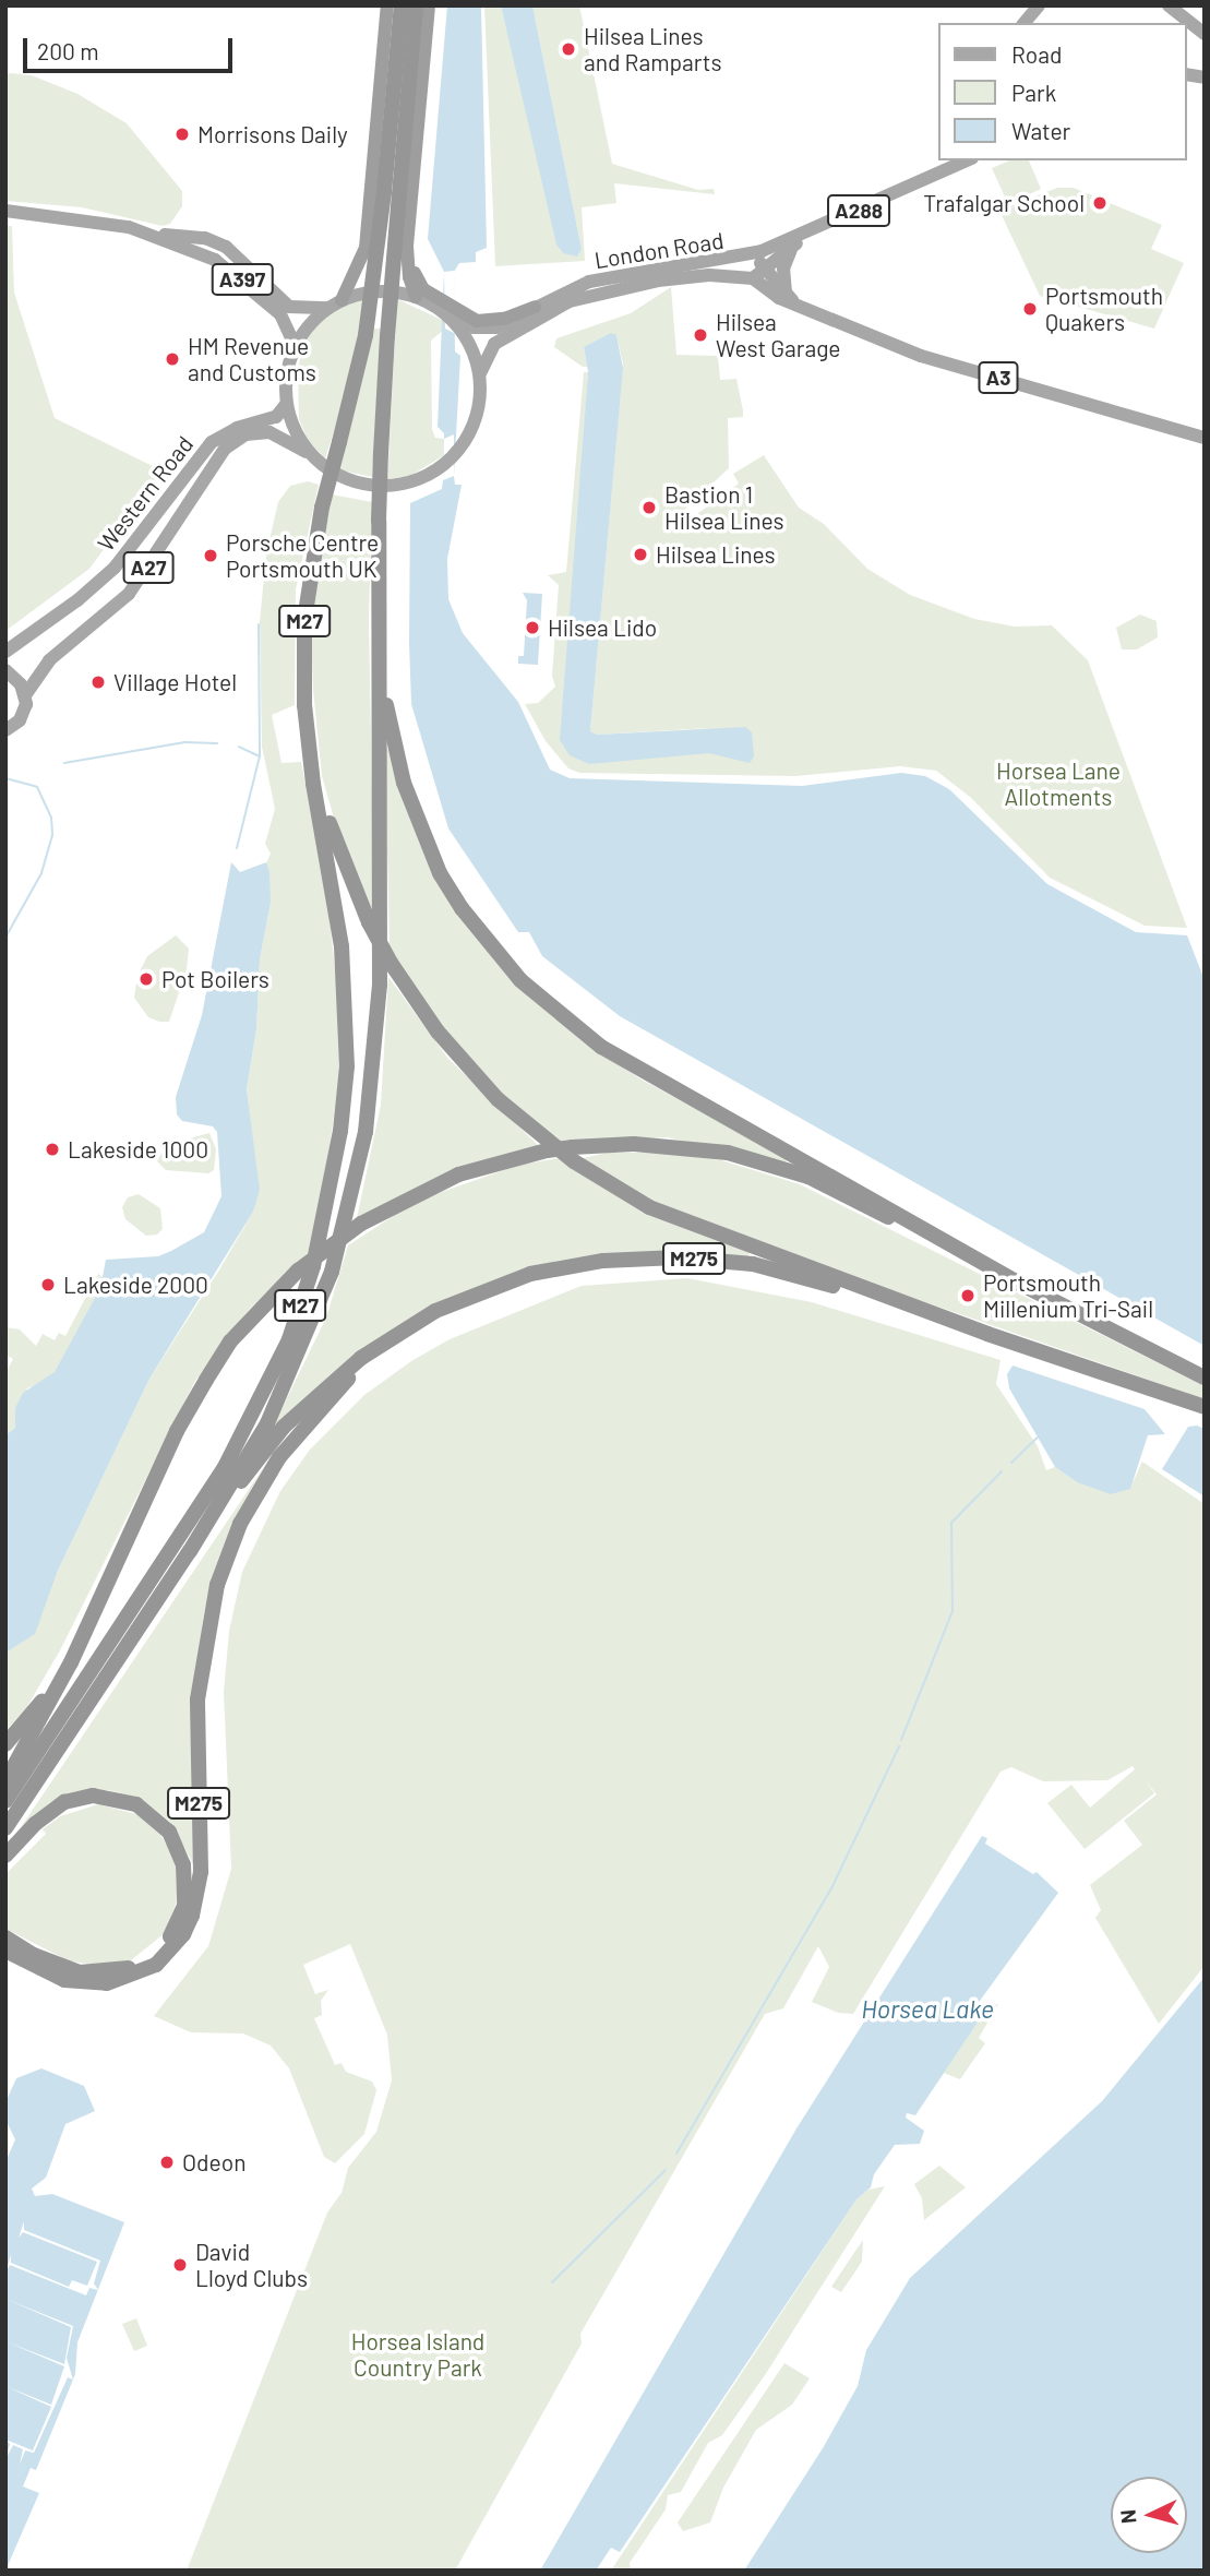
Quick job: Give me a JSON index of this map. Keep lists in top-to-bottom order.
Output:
{
  "streets": {
    "highway": ["M27", "M275"],
    "main road": [
      "A288",
      "London Road",
      "A397",
      "A3",
      "Western Road",
      "A27"
    ]
  },
  "crossings": [
    ["London Road", "A397"],
    ["London Road", "A3"],
    ["London Road", "Western Road"],
    ["A397", "Western Road"]
  ],
  "water": ["Horsea Lake"],
  "parks": ["Horsea Lane Allotments", "Horsea Island Country Park"],
  "places": [
    "Hilsea Lines and Ramparts",
    "Morrisons Daily",
    "Trafalgar School",
    "Portsmouth Quakers",
    "Hilsea West Garage",
    "HM Revenue and Customs",
    "Bastion 1 Hilsea Lines",
    "Hilsea Lines",
    "Porsche Centre Portsmouth UK",
    "Hilsea Lido",
    "Village Hotel",
    "Pot Boilers",
    "Lakeside 1000",
    "Lakeside 2000",
    "Portsmouth Millenium Tri-Sail",
    "Odeon",
    "David Lloyd Clubs"
  ],
  "legend": ["Road", "Park", "Water"],
  "scale_bar": "200 m",
  "north": "left"
}
